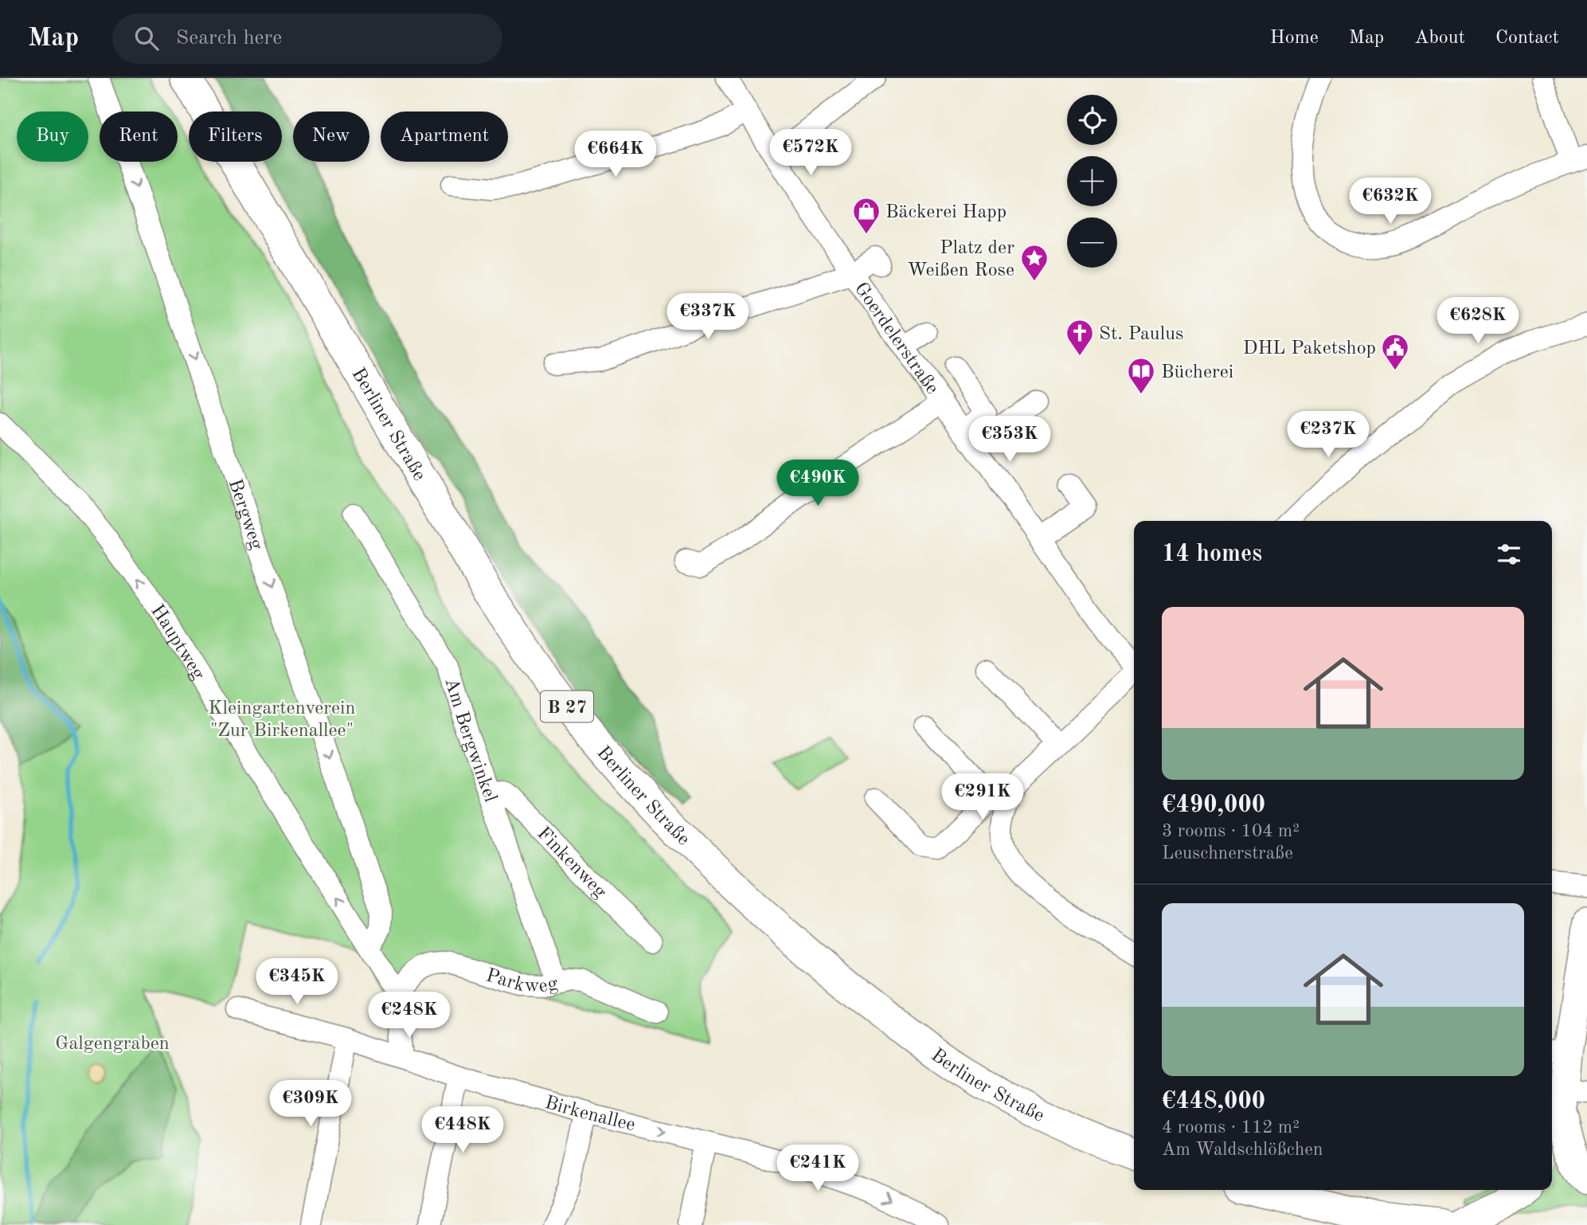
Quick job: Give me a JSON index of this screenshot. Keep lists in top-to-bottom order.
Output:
{
  "streets": {
    "highway": ["Berliner Straße", "B 27"],
    "street": [
      "Goerdelerstraße",
      "Bergweg",
      "Hauptweg",
      "Am Bergwinkel",
      "Finkenweg",
      "Parkweg",
      "Birkenallee"
    ]
  },
  "crossings": [
    ["Bergweg", "Hauptweg"],
    ["Hauptweg", "Parkweg"],
    ["Am Bergwinkel", "Finkenweg"],
    ["Am Bergwinkel", "Parkweg"]
  ],
  "one_way": ["Bergweg", "Hauptweg", "Birkenallee"],
  "parks": ["Kleingartenverein \"Zur Birkenallee\"", "Galgengraben"],
  "places": {
    "shop": ["Bäckerei Happ"],
    "place": ["Platz der Weißen Rose"],
    "church": ["St. Paulus"],
    "public building": ["DHL Paketshop"],
    "library": ["Bücherei"]
  },
  "page": {
    "header": "Map",
    "search": "Search here",
    "nav": [
      "Home",
      "Map",
      "About",
      "Contact"
    ],
    "map_buttons": ["+", "−"],
    "chip": [
      "Buy",
      "Rent",
      "Filters",
      "New",
      "Apartment"
    ],
    "price": [
      "€572K",
      "€664K",
      "€632K",
      "€337K",
      "€628K",
      "€237K",
      "€353K",
      "€490K",
      "€291K",
      "€345K",
      "€248K",
      "€309K",
      "€448K",
      "€241K"
    ],
    "heading": "14 homes",
    "list": [
      {
        "name": "€490,000",
        "note": "3 rooms · 104 m² · Leuschnerstraße"
      },
      {
        "name": "€448,000",
        "note": "4 rooms · 112 m² · Am Waldschlößchen"
      }
    ]
  }
}
